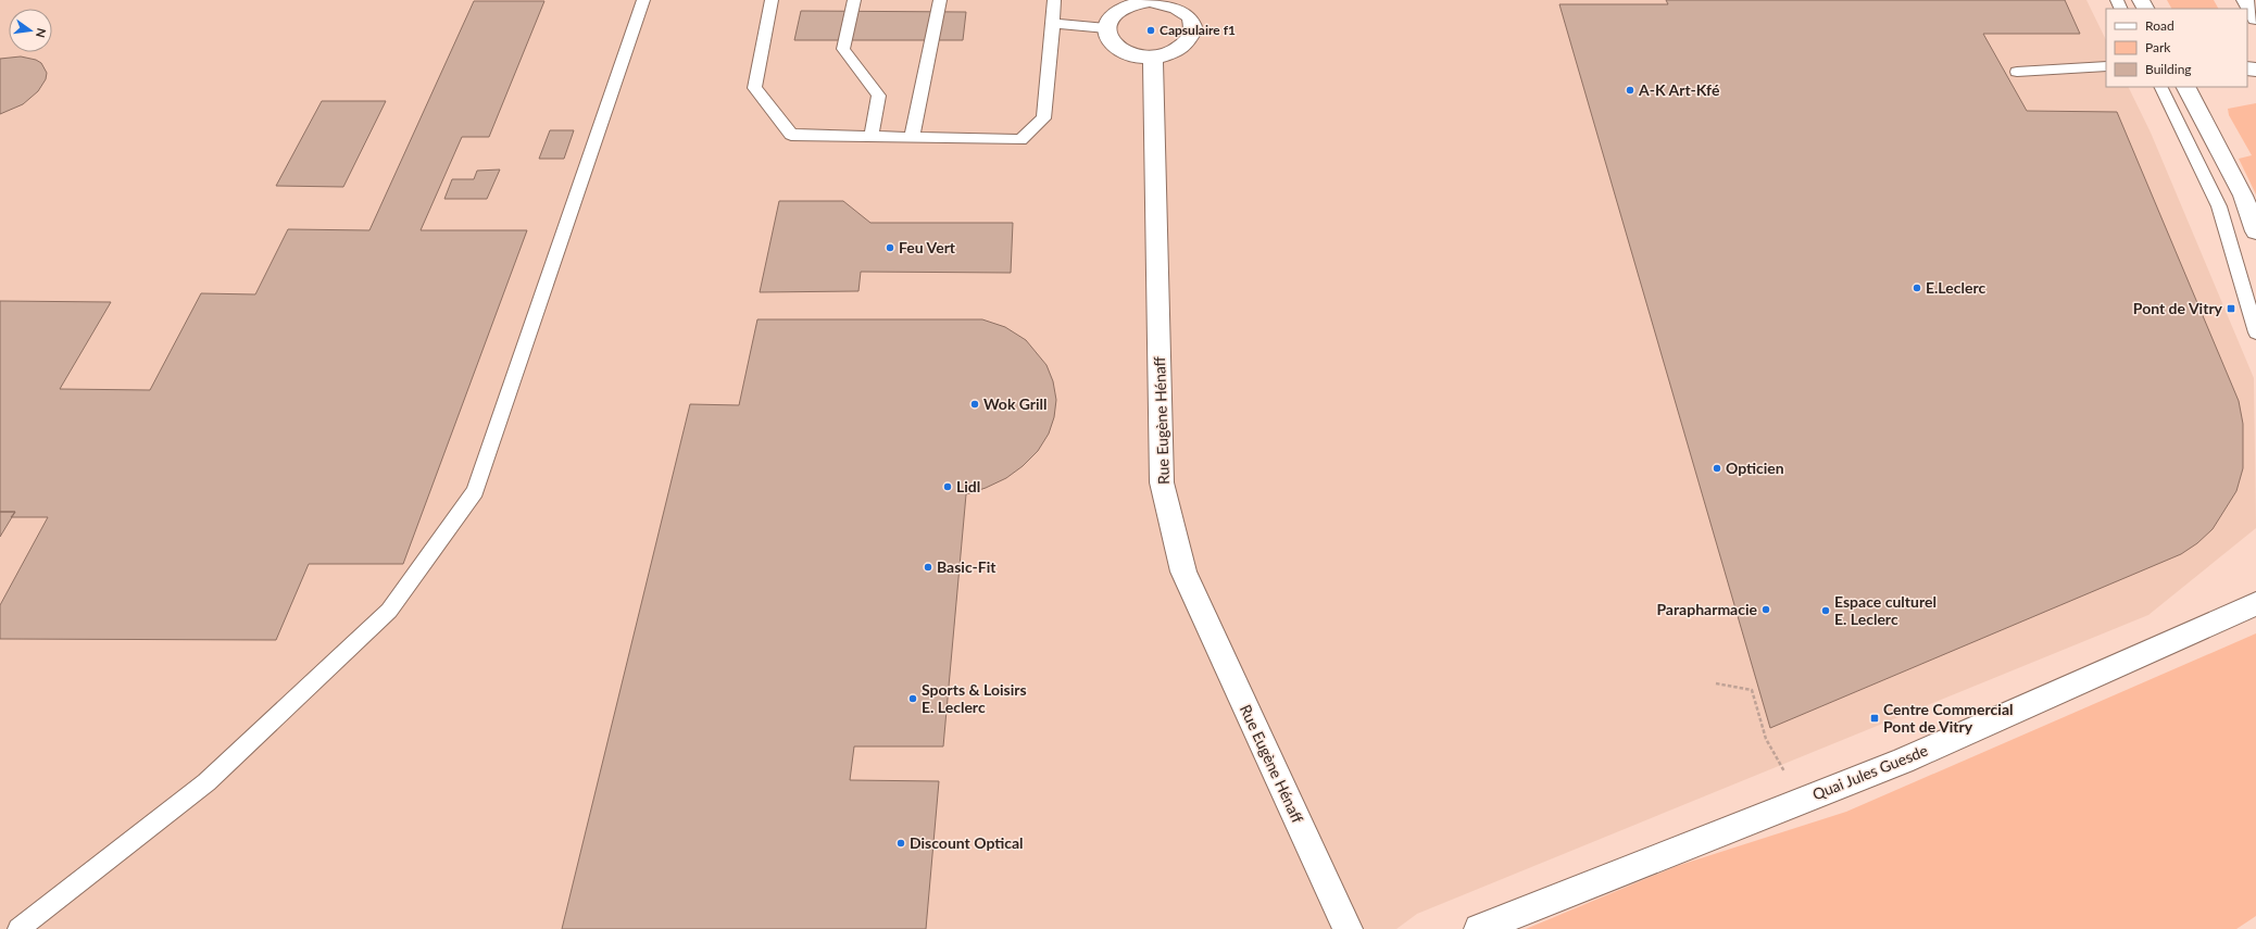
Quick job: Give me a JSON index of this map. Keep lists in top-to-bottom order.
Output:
{
  "streets": {
    "street": ["Rue Eugène Hénaff", "Quai Jules Guesde"]
  },
  "places": {
    "other": [
      "Capsulaire f1",
      "A-K Art-Kfé",
      "Feu Vert",
      "E.Leclerc",
      "Wok Grill",
      "Opticien",
      "Lidl",
      "Basic-Fit",
      "Parapharmacie",
      "Espace culturel E. Leclerc",
      "Sports & Loisirs E. Leclerc",
      "Discount Optical"
    ],
    "transit": ["Pont de Vitry", "Centre Commercial Pont de Vitry"]
  },
  "legend": ["Road", "Park", "Building"],
  "north": "right"
}
